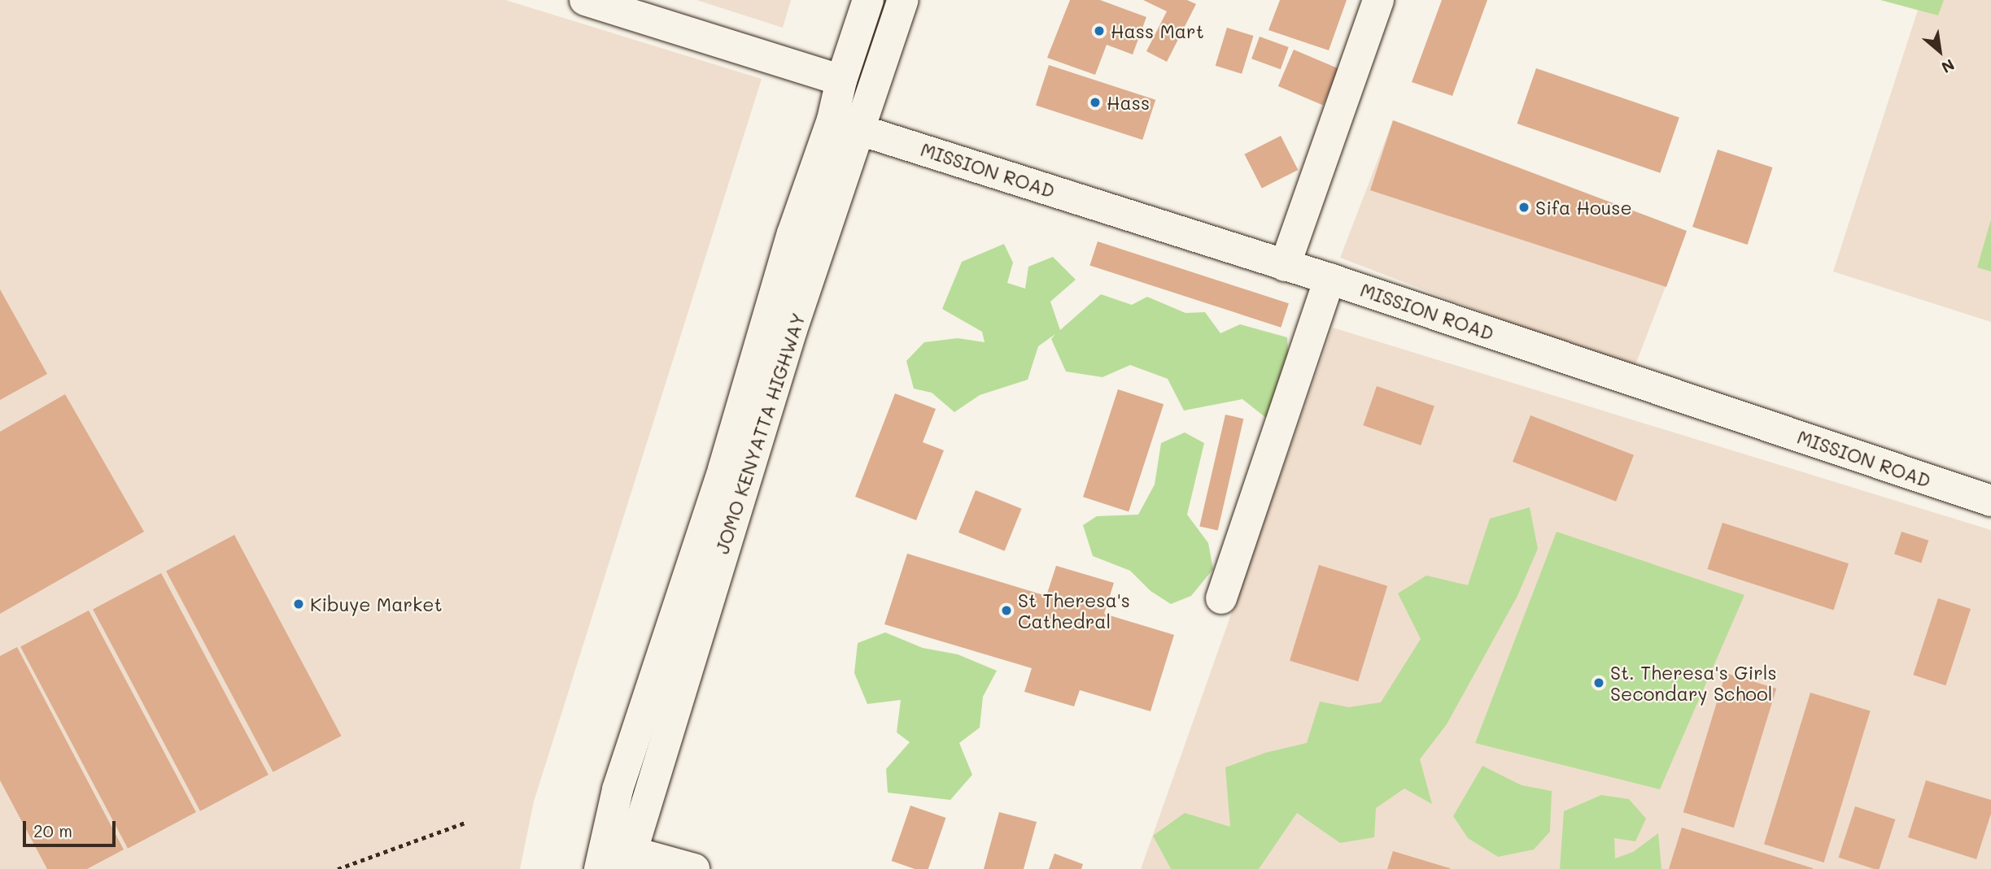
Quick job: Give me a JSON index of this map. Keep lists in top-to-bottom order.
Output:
{
  "streets": {
    "main road": ["MISSION ROAD", "JOMO KENYATTA HIGHWAY"]
  },
  "crossings": [
    ["MISSION ROAD", "JOMO KENYATTA HIGHWAY"]
  ],
  "places": [
    "Hass Mart",
    "Hass",
    "Sifa House",
    "Kibuye Market",
    "St Theresa's Cathedral",
    "St. Theresa's Girls Secondary School"
  ],
  "scale_bar": "20 m",
  "north": "bottom right"
}
